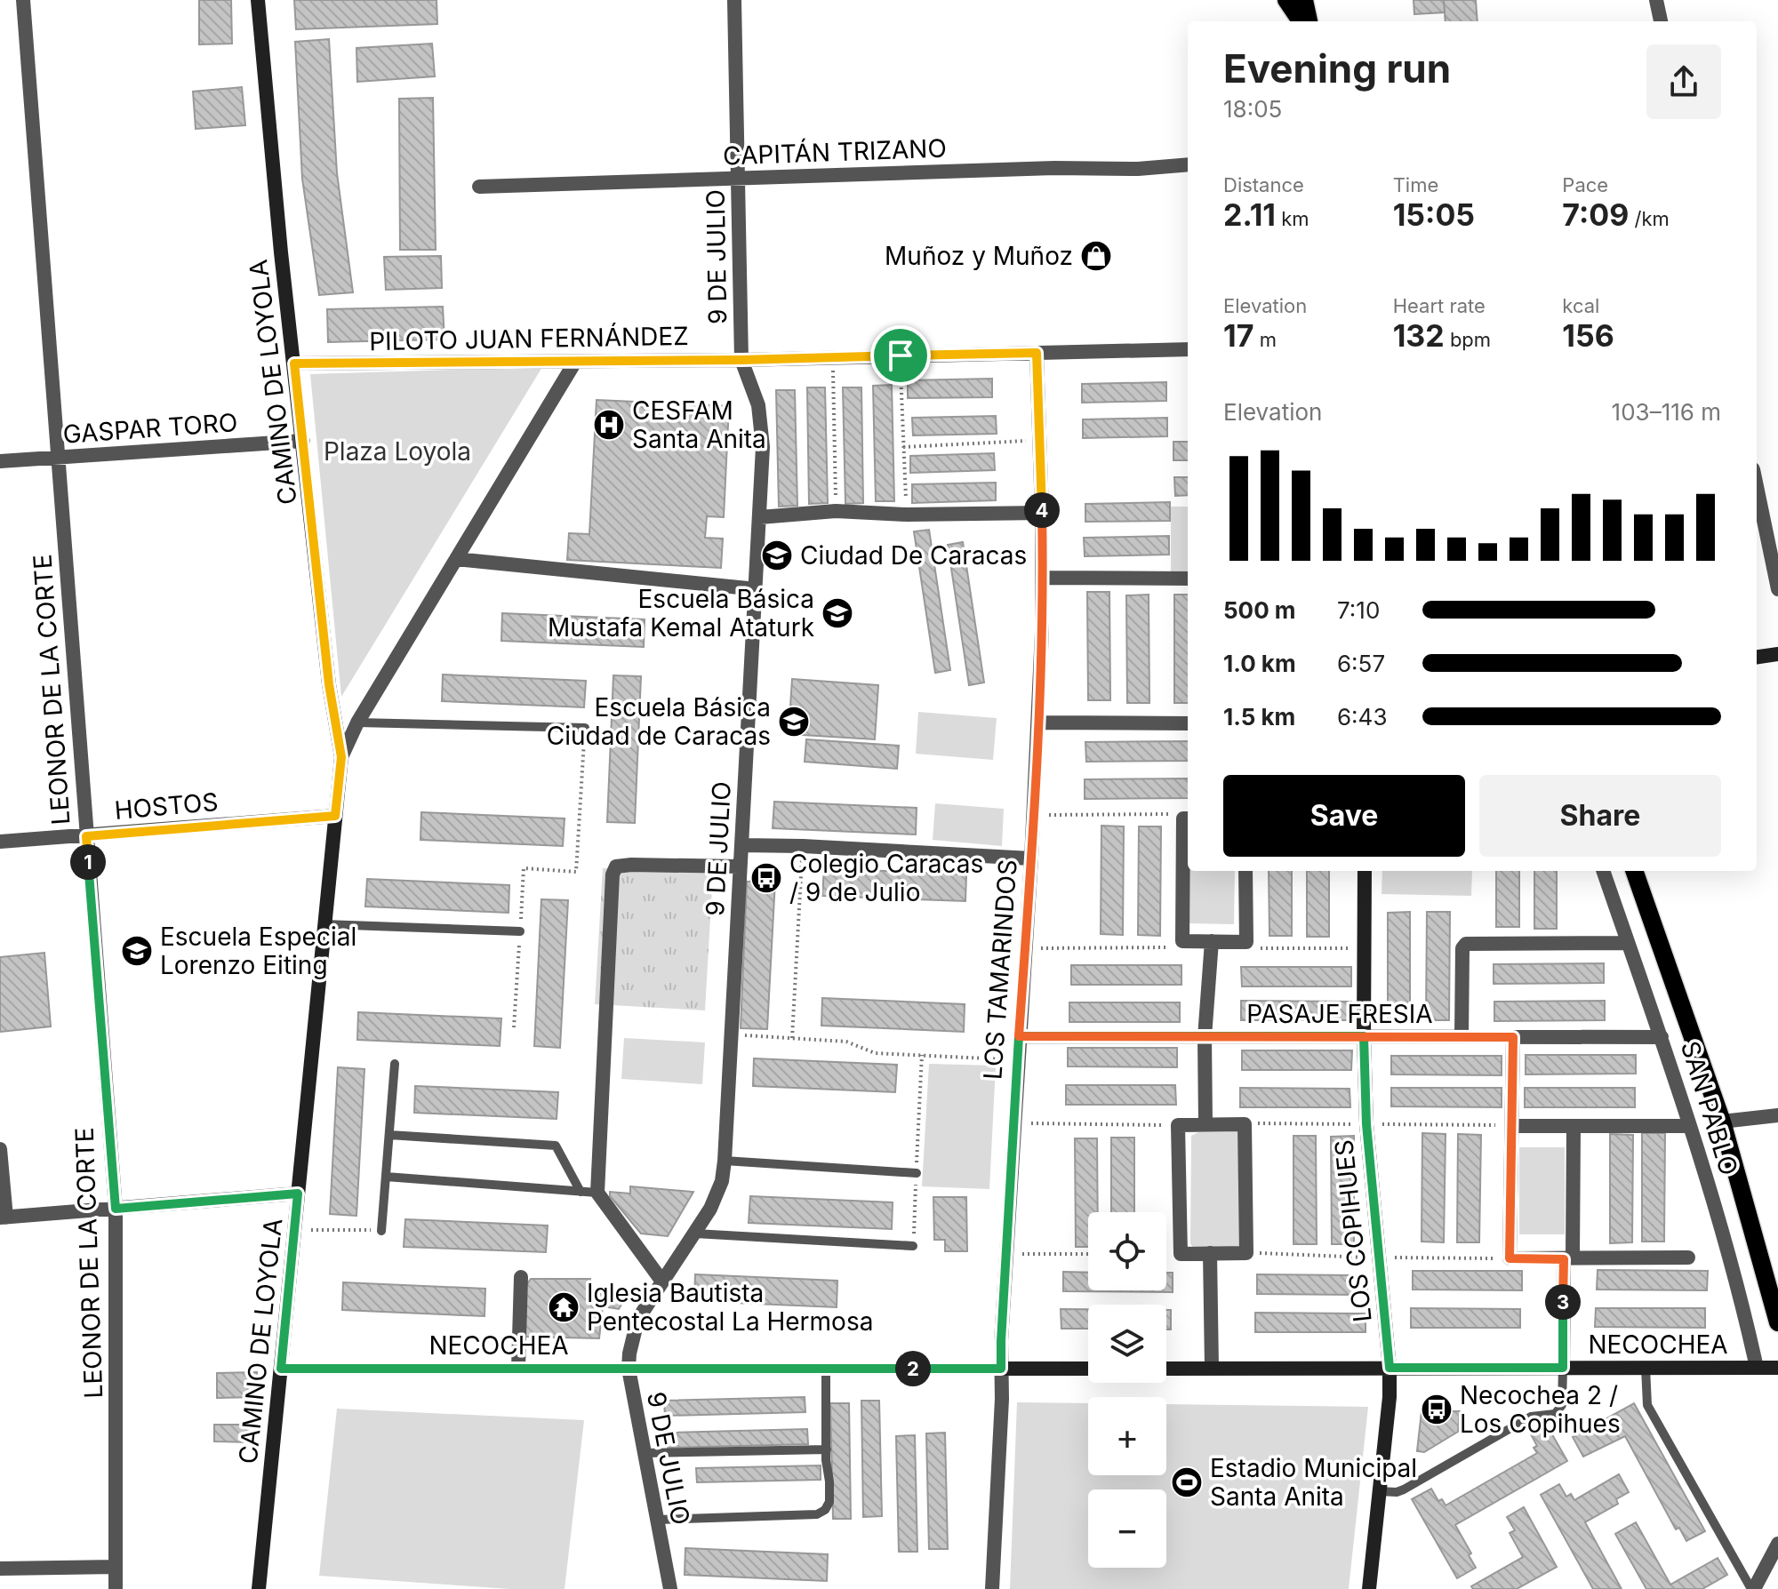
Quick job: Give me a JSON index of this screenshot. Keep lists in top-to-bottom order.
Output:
{
  "streets": {
    "main road": ["SAN PABLO"],
    "street": [
      "CAPITÁN TRIZANO",
      "9 DE JULIO",
      "PILOTO JUAN FERNÁNDEZ",
      "CAMINO DE LOYOLA",
      "GASPAR TORO",
      "LEONOR DE LA CORTE",
      "HOSTOS",
      "LOS TAMARINDOS",
      "PASAJE FRESIA",
      "LOS COPIHUES",
      "NECOCHEA"
    ]
  },
  "crossings": [
    ["CAPITÁN TRIZANO", "9 DE JULIO"],
    ["9 DE JULIO", "PILOTO JUAN FERNÁNDEZ"],
    ["9 DE JULIO", "NECOCHEA"],
    ["PILOTO JUAN FERNÁNDEZ", "CAMINO DE LOYOLA"],
    ["PILOTO JUAN FERNÁNDEZ", "LOS TAMARINDOS"],
    ["CAMINO DE LOYOLA", "GASPAR TORO"],
    ["CAMINO DE LOYOLA", "HOSTOS"],
    ["CAMINO DE LOYOLA", "NECOCHEA"],
    ["GASPAR TORO", "LEONOR DE LA CORTE"],
    ["LEONOR DE LA CORTE", "HOSTOS"],
    ["LOS TAMARINDOS", "PASAJE FRESIA"],
    ["LOS TAMARINDOS", "NECOCHEA"],
    ["PASAJE FRESIA", "SAN PABLO"],
    ["PASAJE FRESIA", "LOS COPIHUES"],
    ["SAN PABLO", "NECOCHEA"],
    ["LOS COPIHUES", "NECOCHEA"]
  ],
  "parks": ["Plaza Loyola"],
  "places": {
    "shop": ["Muñoz y Muñoz"],
    "hospital": ["CESFAM Santa Anita"],
    "school or university": [
      "Ciudad De Caracas",
      "Escuela Básica Mustafa Kemal Ataturk",
      "Escuela Básica Ciudad de Caracas",
      "Escuela Especial Lorenzo Eiting"
    ],
    "bus stop": ["Colegio Caracas / 9 de Julio", "Necochea 2 / Los Copihues"],
    "temple": ["Iglesia Bautista Pentecostal La Hermosa"],
    "sports": ["Estadio Municipal Santa Anita"]
  },
  "page": {
    "heading": ["Evening run", "18:05"],
    "stats": [
      ["Distance", "2.11 km"],
      ["Time", "15:05"],
      ["Pace", "7:09 /km"],
      ["Elevation", "17 m"],
      ["Heart rate", "132 bpm"],
      ["kcal", "156"]
    ],
    "chart": ["Elevation", "103–116 m"],
    "pins": [
      "4",
      "1",
      "3",
      "2"
    ],
    "list": [
      {
        "name": "500 m",
        "note": "7:10"
      },
      {
        "name": "1.0 km",
        "note": "6:57"
      },
      {
        "name": "1.5 km",
        "note": "6:43"
      }
    ],
    "buttons": ["Save", "Share"],
    "map_buttons": ["+", "−"]
  }
}
